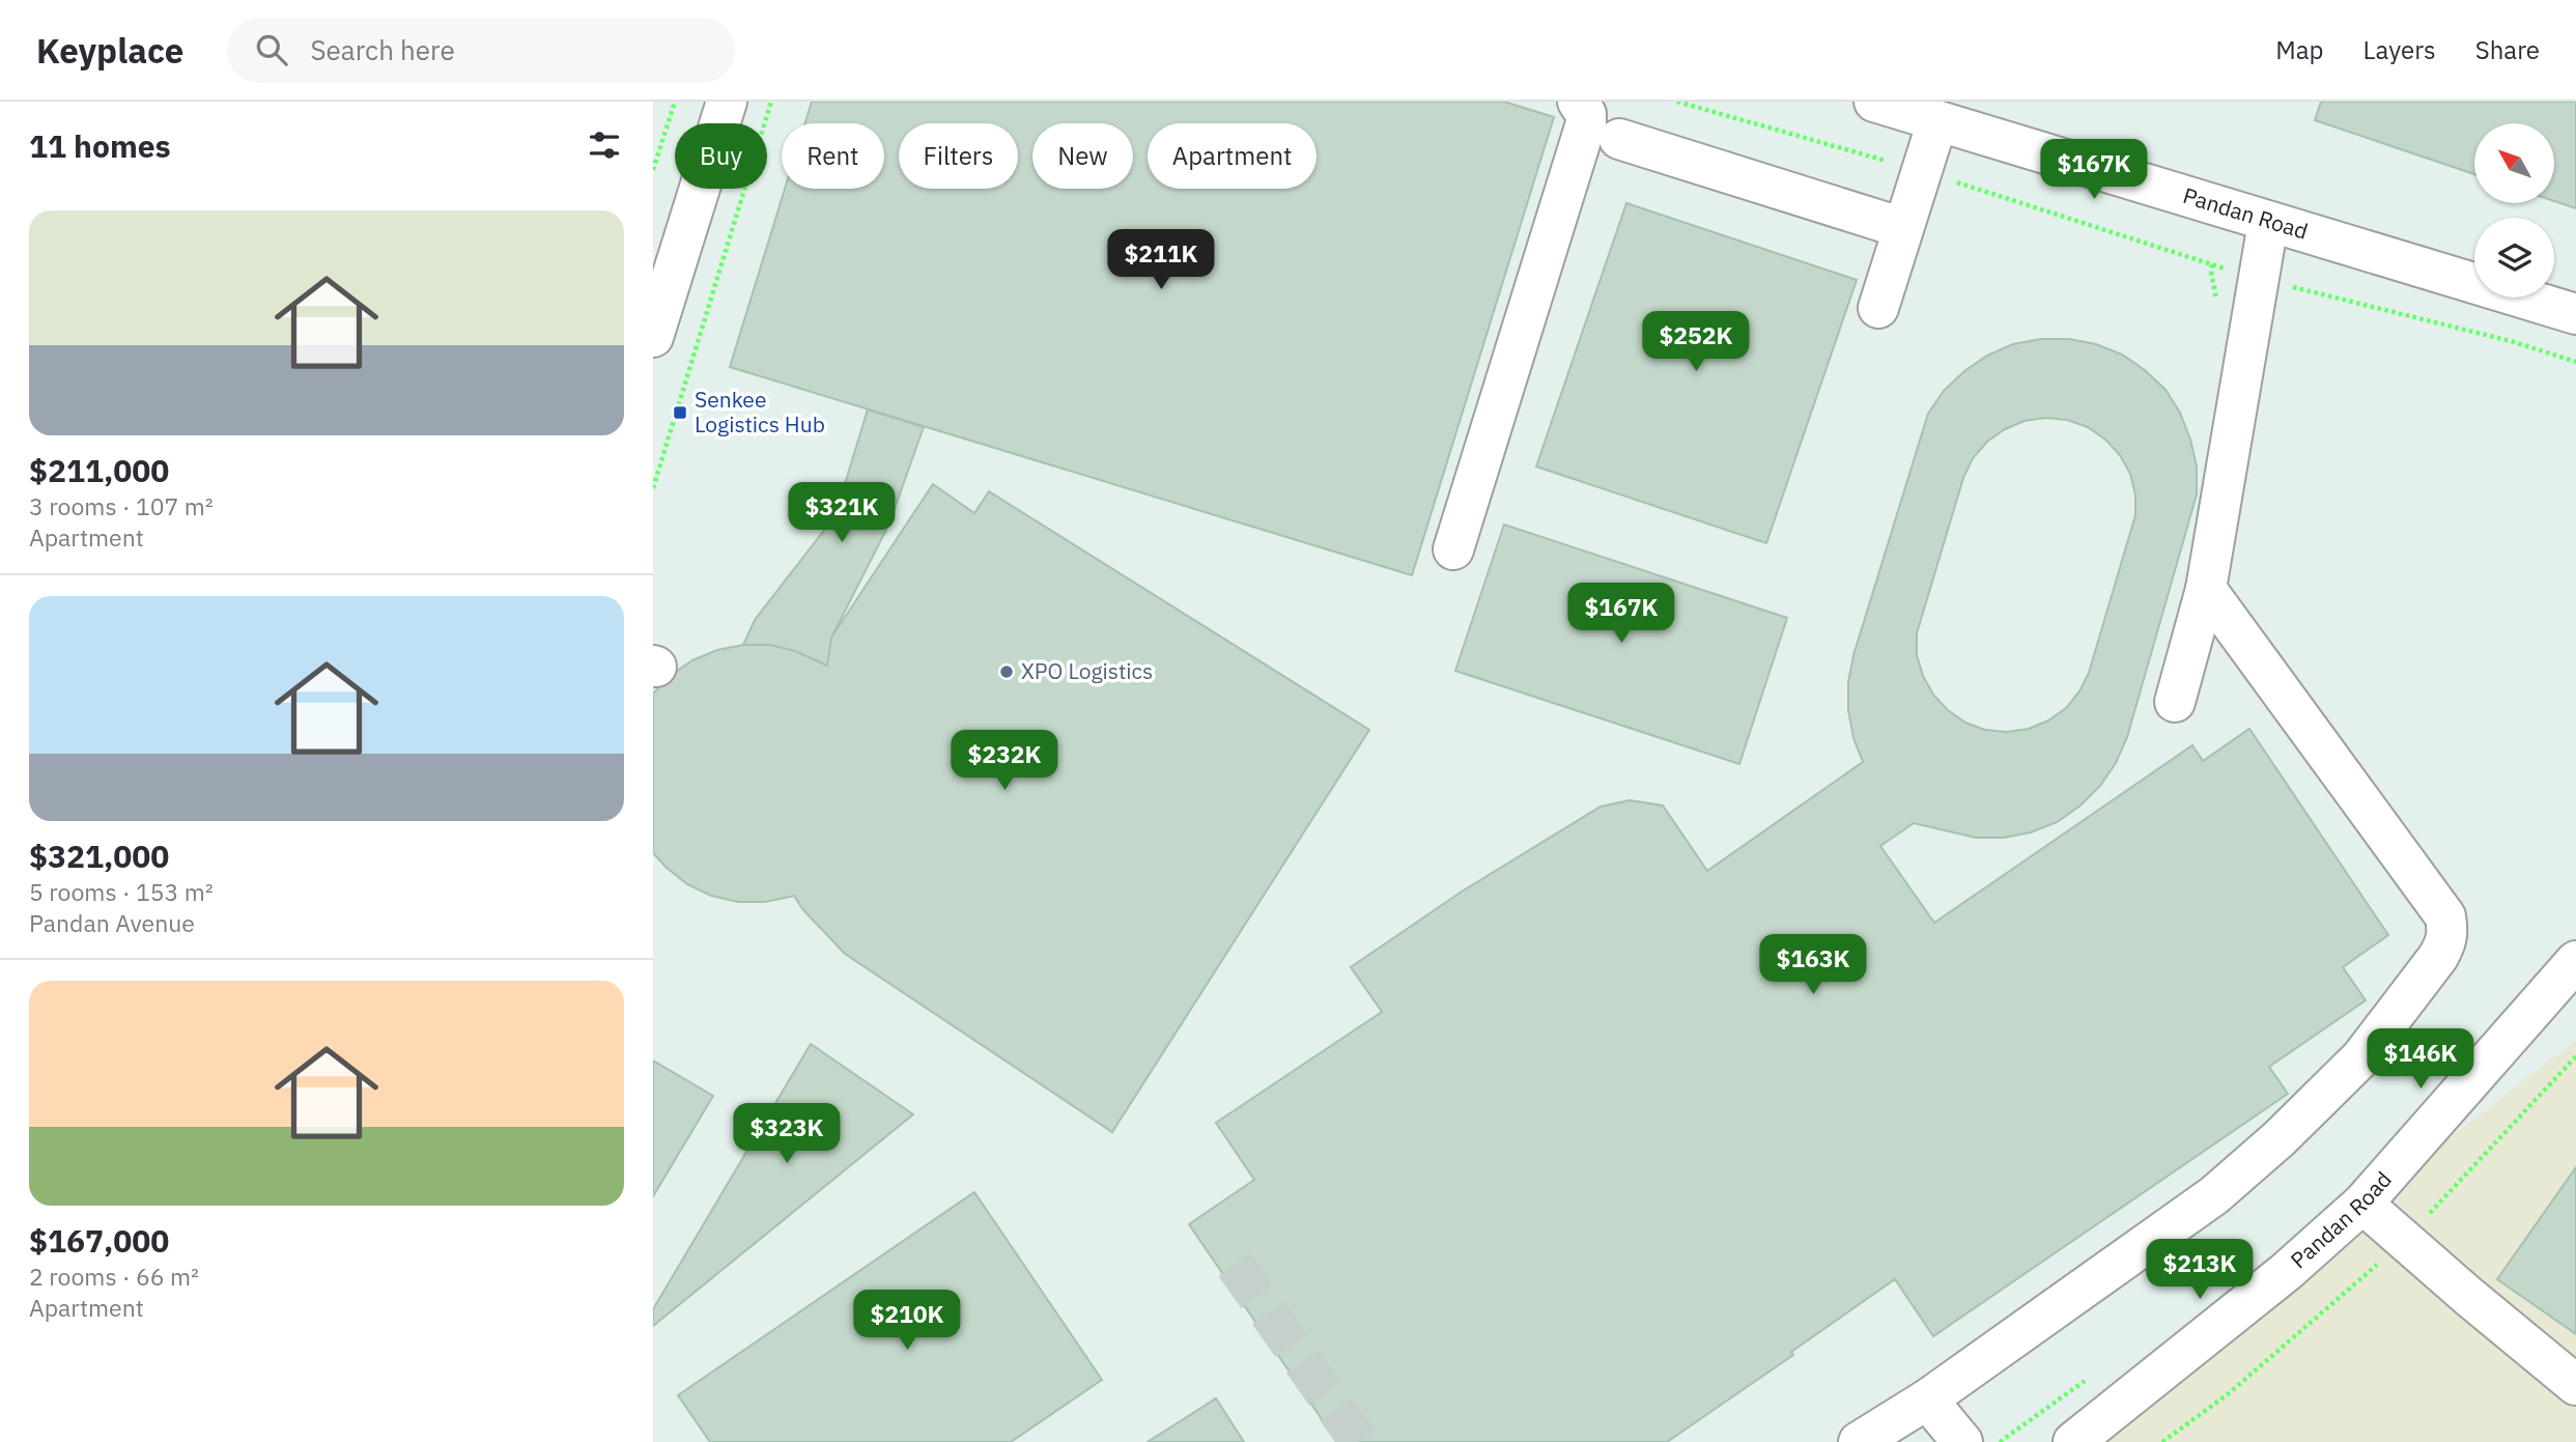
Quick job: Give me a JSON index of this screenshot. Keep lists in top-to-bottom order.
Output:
{
  "streets": {
    "street": ["Pandan Road"]
  },
  "places": {
    "transit": ["Senkee Logistics Hub"],
    "other": ["XPO Logistics"]
  },
  "north": "top left",
  "page": {
    "header": "Keyplace",
    "search": "Search here",
    "nav": ["Map", "Layers", "Share"],
    "heading": "11 homes",
    "chip": [
      "Buy",
      "Rent",
      "Filters",
      "New",
      "Apartment"
    ],
    "price": [
      "$167K",
      "$211K",
      "$252K",
      "$321K",
      "$167K",
      "$232K",
      "$163K",
      "$146K",
      "$323K",
      "$213K",
      "$210K"
    ],
    "list": [
      {
        "name": "$211,000",
        "note": "3 rooms · 107 m² · Apartment"
      },
      {
        "name": "$321,000",
        "note": "5 rooms · 153 m² · Pandan Avenue"
      },
      {
        "name": "$167,000",
        "note": "2 rooms · 66 m² · Apartment"
      }
    ]
  }
}
